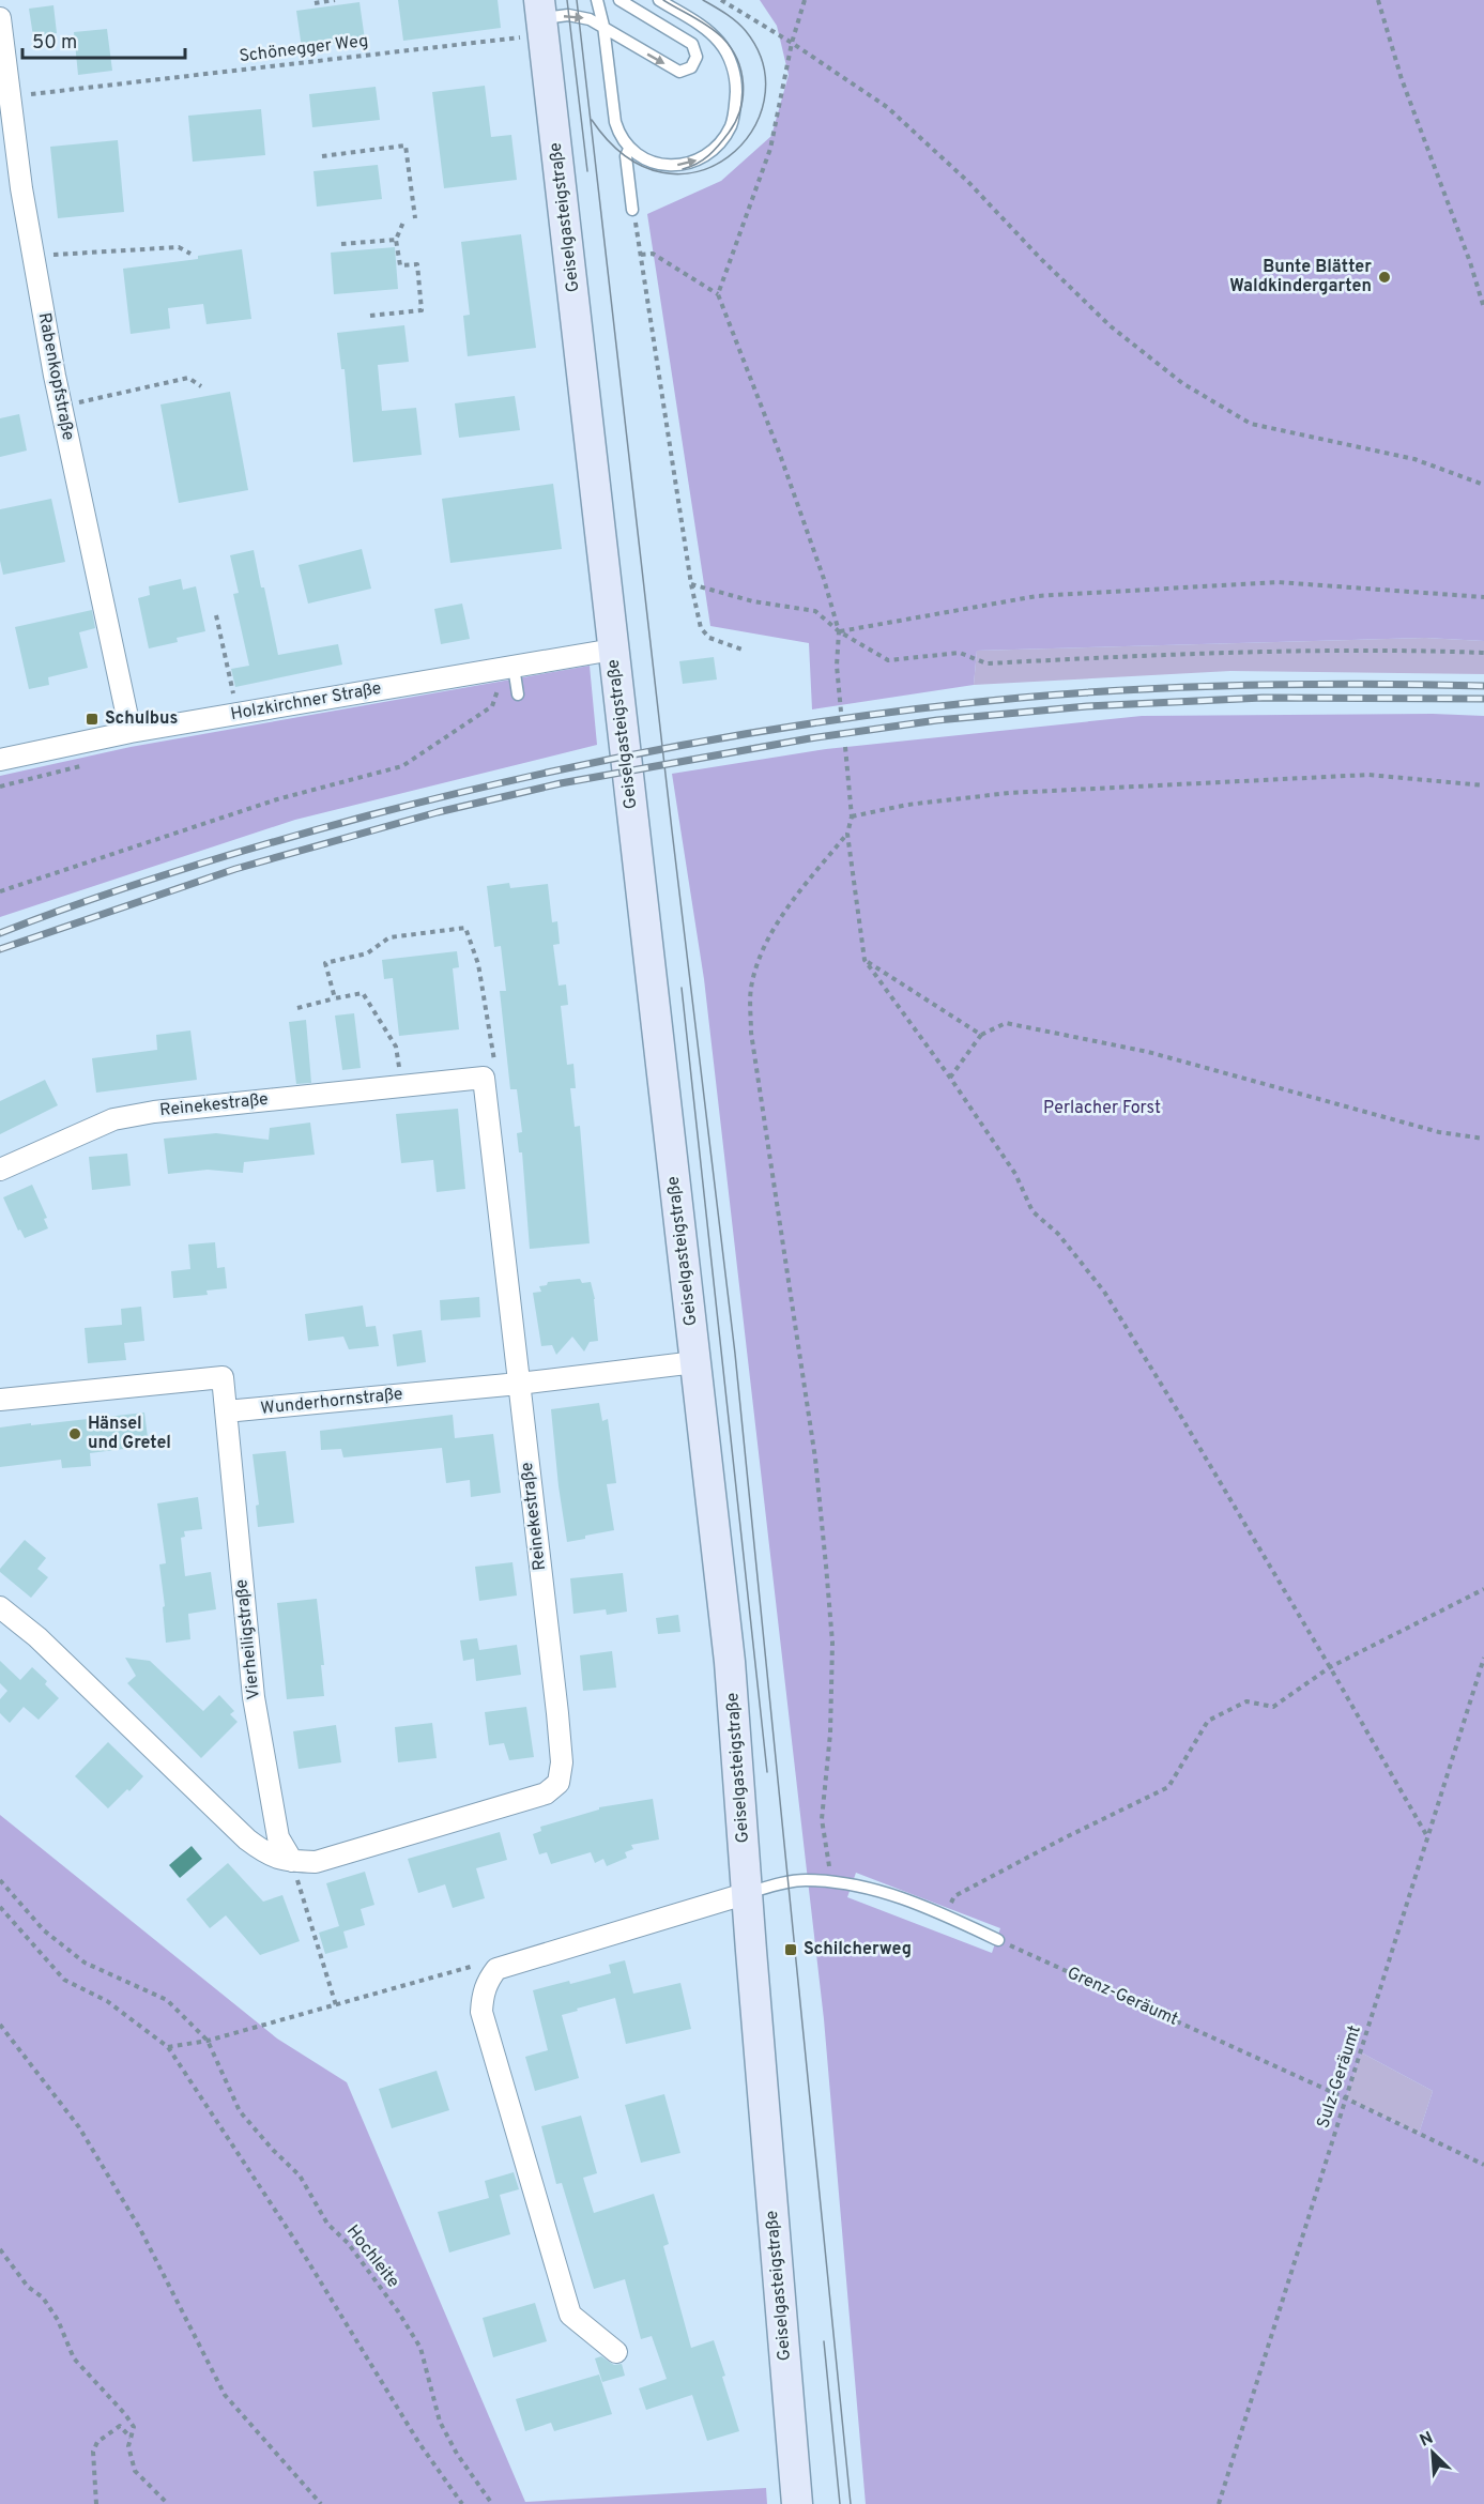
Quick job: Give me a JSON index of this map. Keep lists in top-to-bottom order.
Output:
{
  "streets": {
    "main road": ["Geiselgasteigstraße"],
    "street": [
      "Rabenkopfstraße",
      "Holzkirchner Straße",
      "Reinekestraße",
      "Wunderhornstraße",
      "Vierheiligstraße"
    ],
    "path": [
      "Schönegger Weg",
      "Grenz-Geräumt",
      "Sulz-Geräumt",
      "Hochleite"
    ]
  },
  "crossings": [
    ["Schönegger Weg", "Geiselgasteigstraße"],
    ["Schönegger Weg", "Rabenkopfstraße"],
    ["Geiselgasteigstraße", "Holzkirchner Straße"],
    ["Geiselgasteigstraße", "Wunderhornstraße"],
    ["Rabenkopfstraße", "Holzkirchner Straße"],
    ["Reinekestraße", "Wunderhornstraße"],
    ["Reinekestraße", "Vierheiligstraße"],
    ["Wunderhornstraße", "Vierheiligstraße"],
    ["Grenz-Geräumt", "Sulz-Geräumt"]
  ],
  "parks": ["Perlacher Forst"],
  "places": {
    "other": ["Bunte Blätter Waldkindergarten", "Hänsel und Gretel"],
    "transit": ["Schulbus", "Schilcherweg"]
  },
  "scale_bar": "50 m",
  "north": "top left"
}
